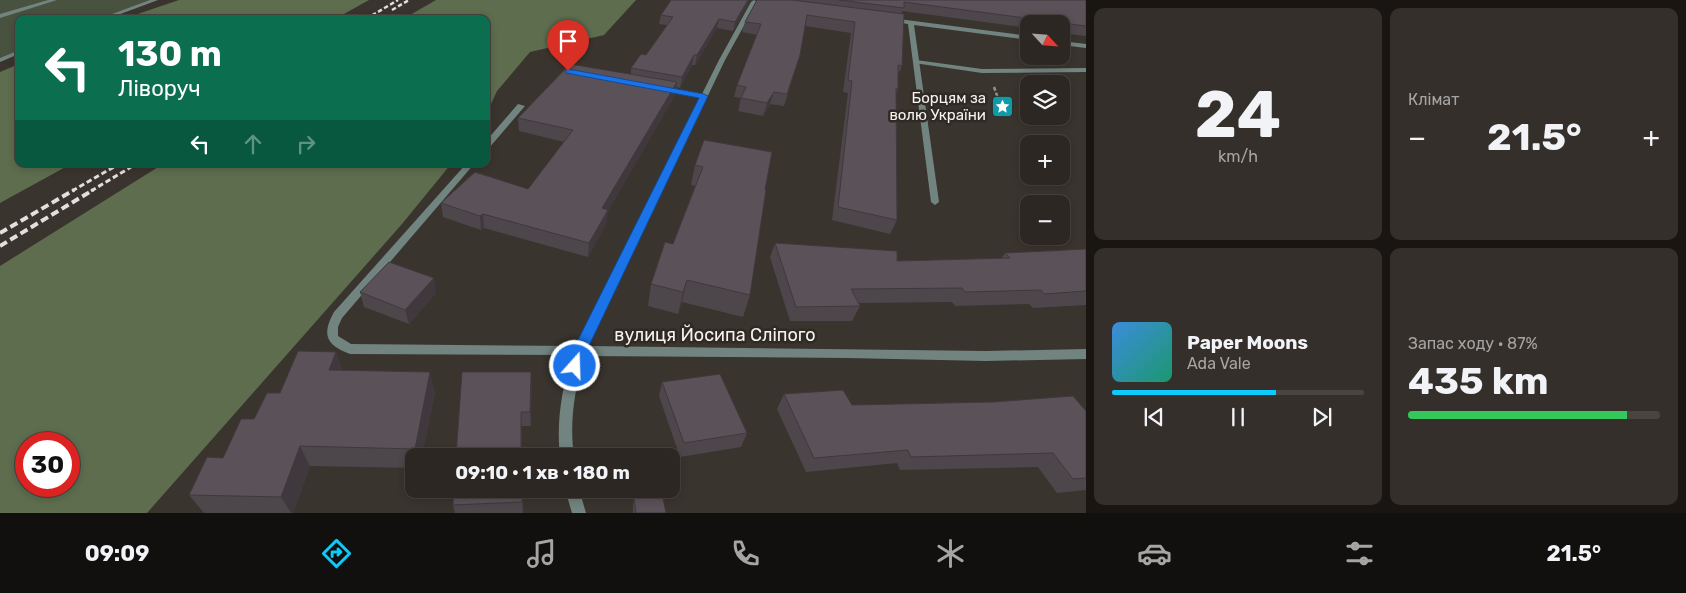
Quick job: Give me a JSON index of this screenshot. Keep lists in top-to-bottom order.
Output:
{
  "streets": {
    "street": ["вулиця Йосипа Сліпого"]
  },
  "places": {
    "place": ["Борцям за волю України"]
  },
  "north": "bottom right",
  "page": {
    "tile": [
      ["24", "km/h"],
      "Клімат",
      ["Запас ходу · 87%", "435 km"]
    ],
    "map_buttons": ["+", "−"],
    "turn": ["130 m", "Ліворуч"],
    "heat": ["−", "21.5°", "+"],
    "song": ["Paper Moons", "Ada Vale"],
    "limit": "30",
    "trip": "09:10 · 1 хв · 180 m",
    "tabs": ["09:09", "21.5°"]
  }
}
